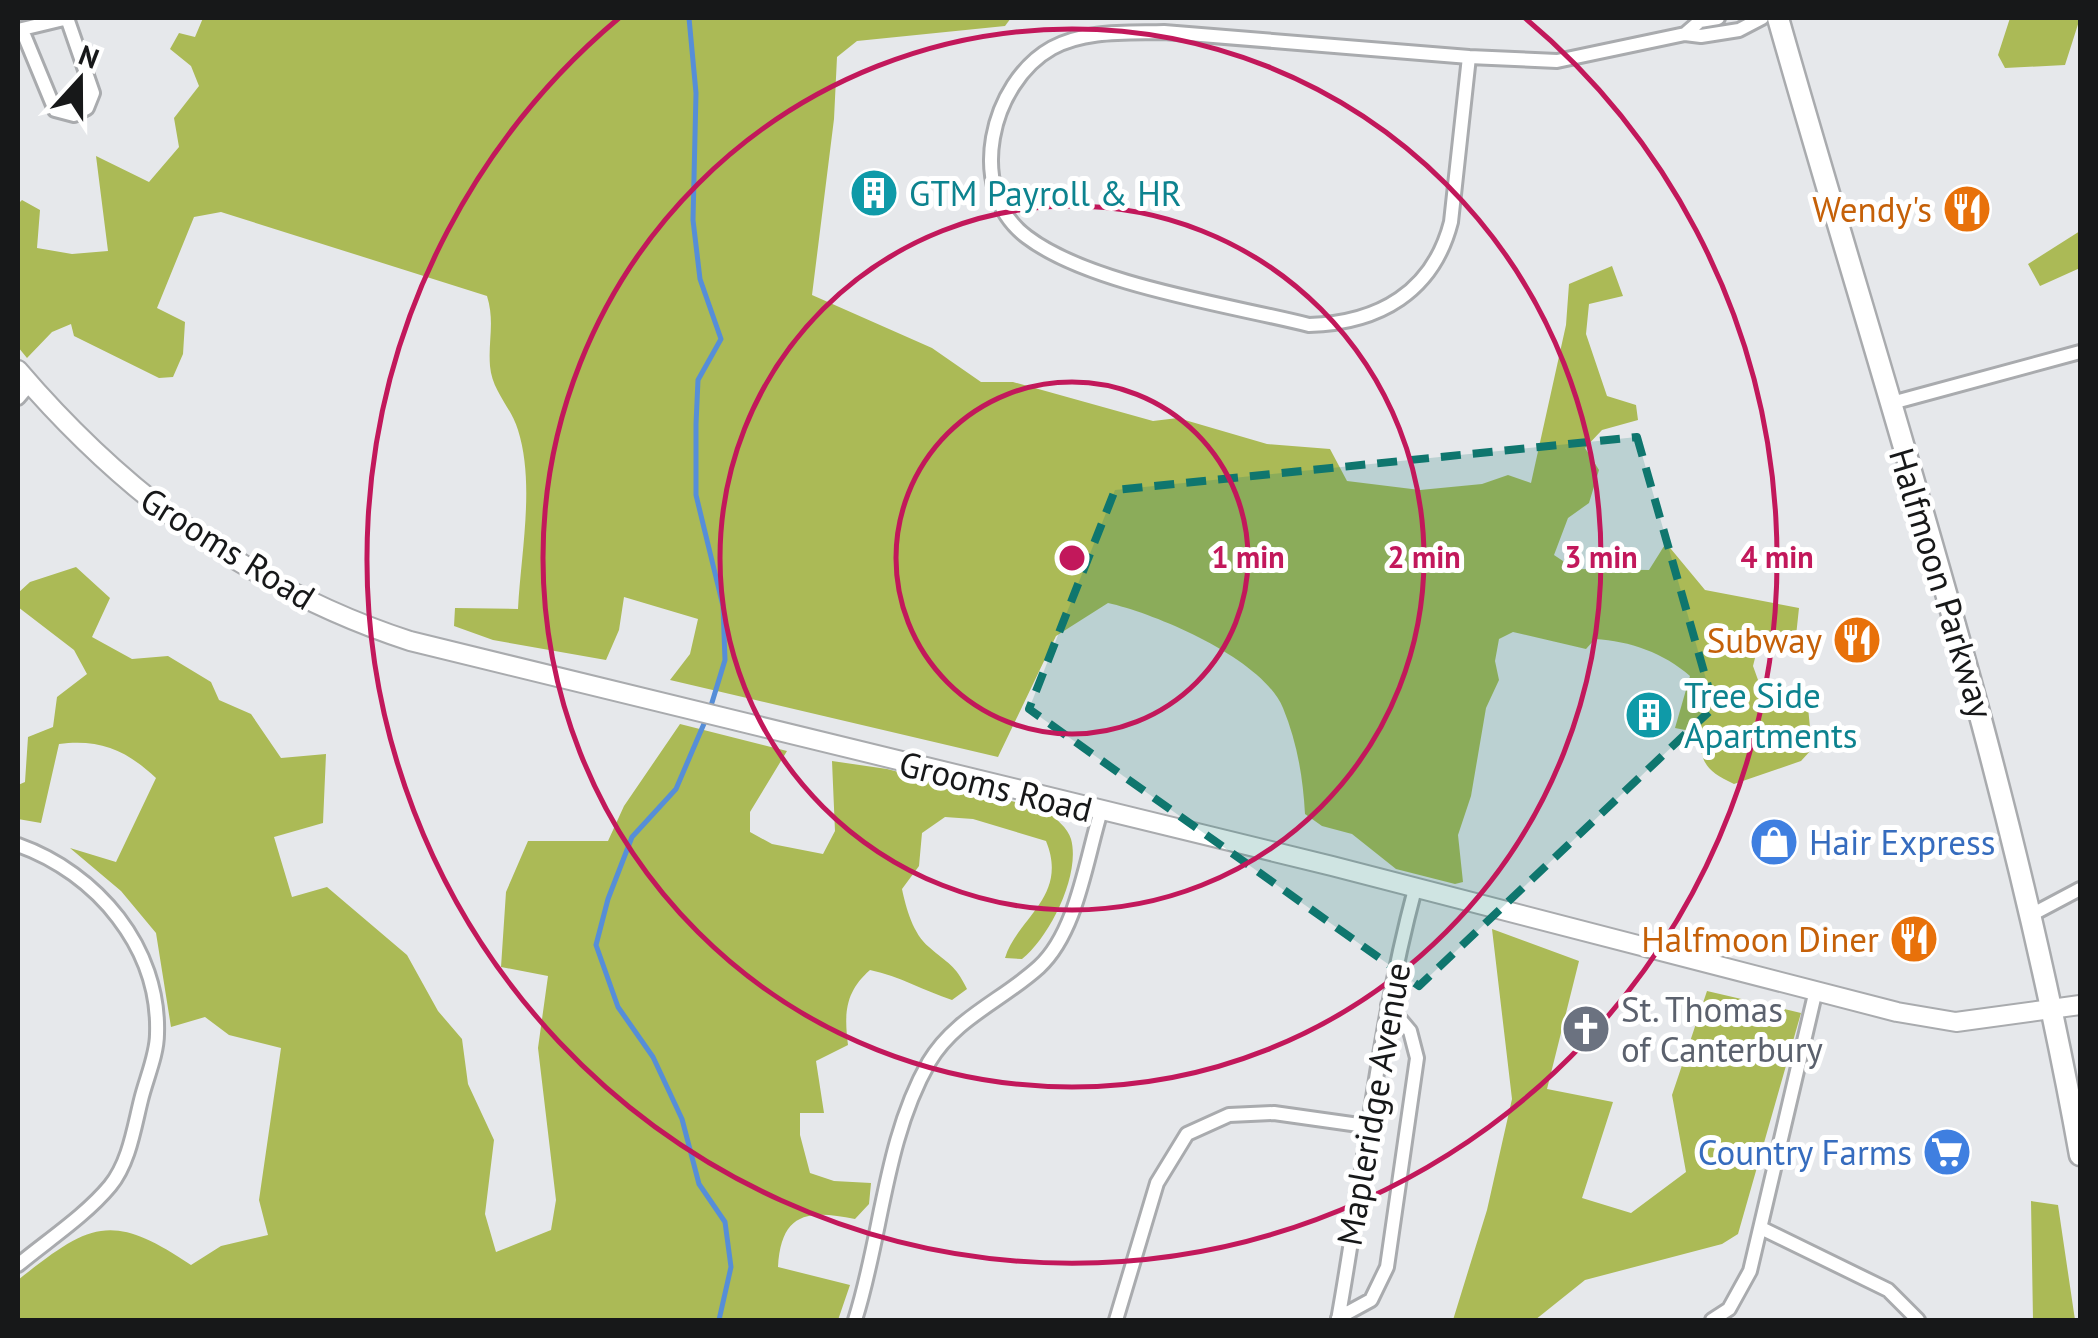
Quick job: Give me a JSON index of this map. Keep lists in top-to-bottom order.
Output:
{
  "streets": {
    "main road": ["Halfmoon Parkway"],
    "street": ["Grooms Road", "Mapleridge Avenue"]
  },
  "crossings": [
    ["Grooms Road", "Halfmoon Parkway"],
    ["Grooms Road", "Mapleridge Avenue"]
  ],
  "places": {
    "building": ["GTM Payroll & HR", "Tree Side Apartments"],
    "restaurant": ["Wendy's", "Subway", "Halfmoon Diner"],
    "shop": ["Hair Express"],
    "church": ["St. Thomas of Canterbury"],
    "supermarket": ["Country Farms"]
  },
  "north": "top",
  "rings": [
    "1 min",
    "2 min",
    "3 min",
    "4 min"
  ]
}
